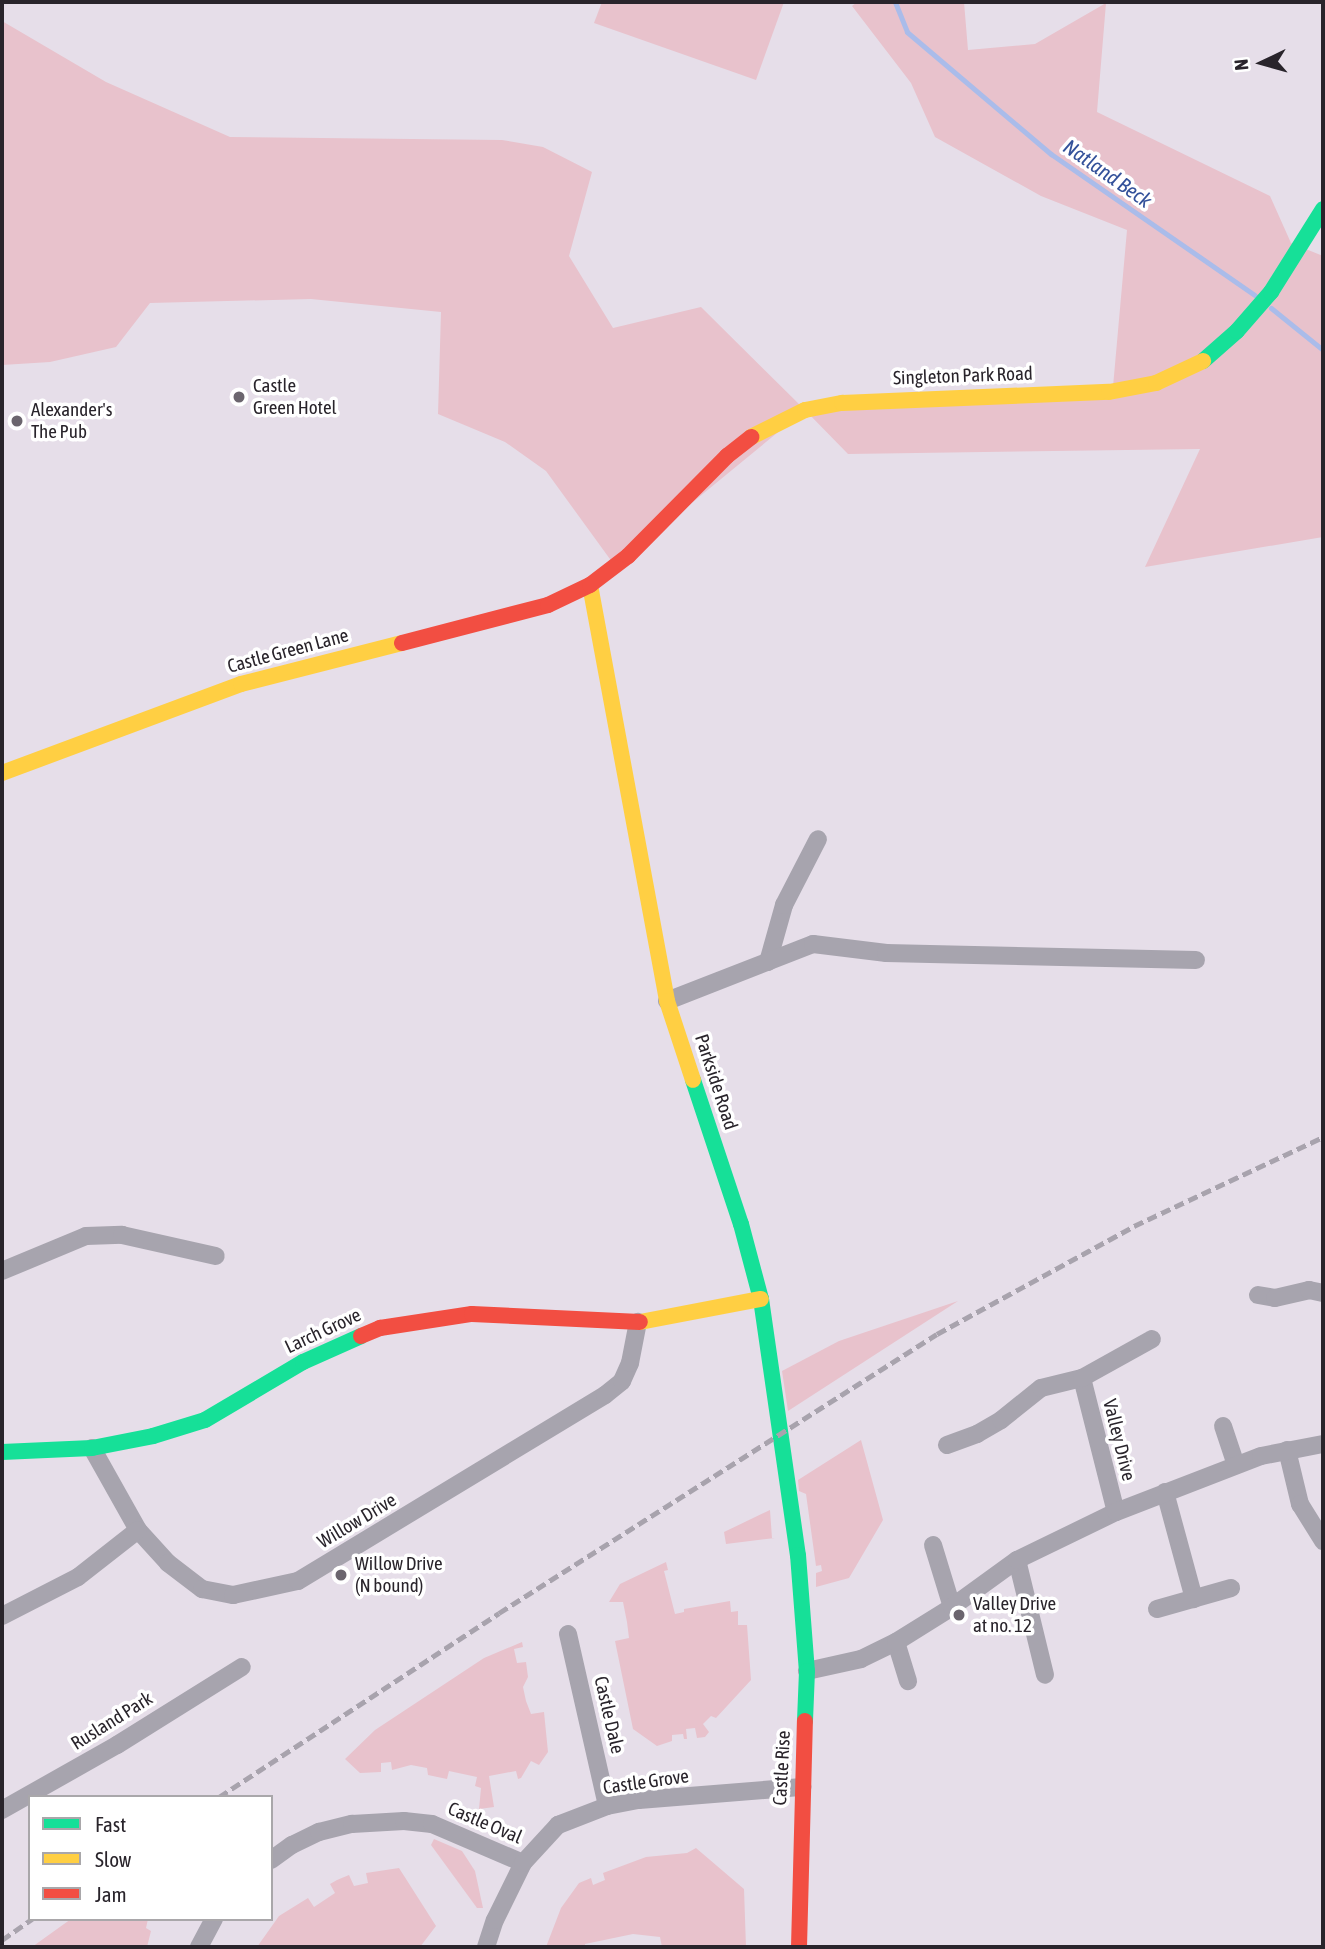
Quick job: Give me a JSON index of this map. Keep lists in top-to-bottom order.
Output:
{
  "streets": {
    "main road": [
      "Singleton Park Road",
      "Castle Green Lane",
      "Parkside Road",
      "Larch Grove",
      "Castle Rise"
    ],
    "street": [
      "Valley Drive",
      "Willow Drive",
      "Castle Dale",
      "Rusland Park",
      "Castle Grove",
      "Castle Oval"
    ]
  },
  "crossings": [
    ["Singleton Park Road", "Castle Green Lane"],
    ["Singleton Park Road", "Parkside Road"],
    ["Castle Green Lane", "Parkside Road"],
    ["Parkside Road", "Larch Grove"],
    ["Parkside Road", "Castle Rise"],
    ["Larch Grove", "Willow Drive"],
    ["Valley Drive", "Castle Rise"],
    ["Castle Dale", "Castle Grove"],
    ["Castle Rise", "Castle Grove"],
    ["Castle Grove", "Castle Oval"]
  ],
  "water": ["Natland Beck"],
  "places": [
    "Castle Green Hotel",
    "Alexander's The Pub",
    "Willow Drive (N bound)",
    "Valley Drive at no. 12"
  ],
  "legend": ["Fast", "Slow", "Jam"],
  "north": "left"
}
